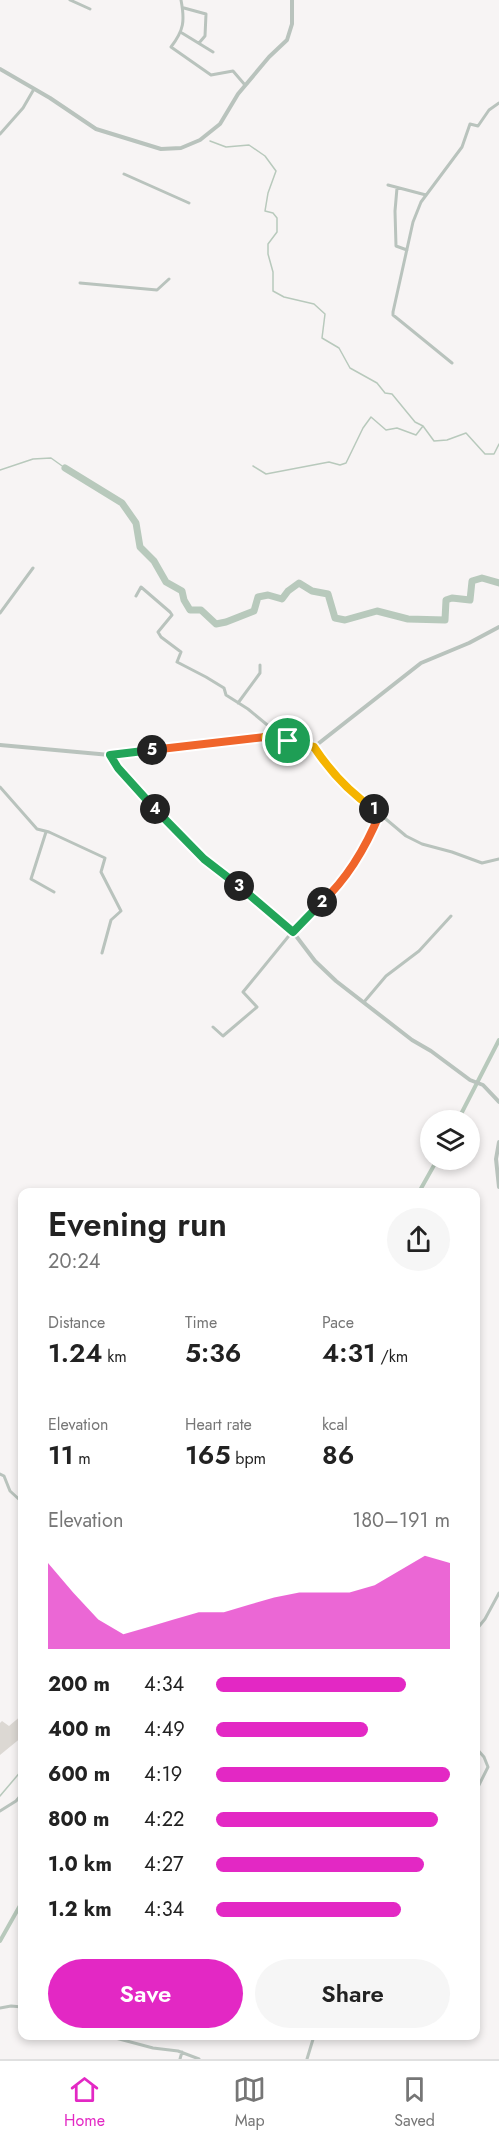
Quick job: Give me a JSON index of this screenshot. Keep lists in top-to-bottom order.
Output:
{
  "page": {
    "pins": [
      "5",
      "1",
      "4",
      "3",
      "2"
    ],
    "heading": ["Evening run", "20:24"],
    "stats": [
      ["Distance", "1.24 km"],
      ["Time", "5:36"],
      ["Pace", "4:31 /km"],
      ["Elevation", "11 m"],
      ["Heart rate", "165 bpm"],
      ["kcal", "86"]
    ],
    "chart": ["Elevation", "180–191 m"],
    "list": [
      {
        "name": "200 m",
        "note": "4:34"
      },
      {
        "name": "400 m",
        "note": "4:49"
      },
      {
        "name": "600 m",
        "note": "4:19"
      },
      {
        "name": "800 m",
        "note": "4:22"
      },
      {
        "name": "1.0 km",
        "note": "4:27"
      },
      {
        "name": "1.2 km",
        "note": "4:34"
      }
    ],
    "buttons": ["Save", "Share"],
    "tabs": ["Home", "Map", "Saved"]
  }
}
